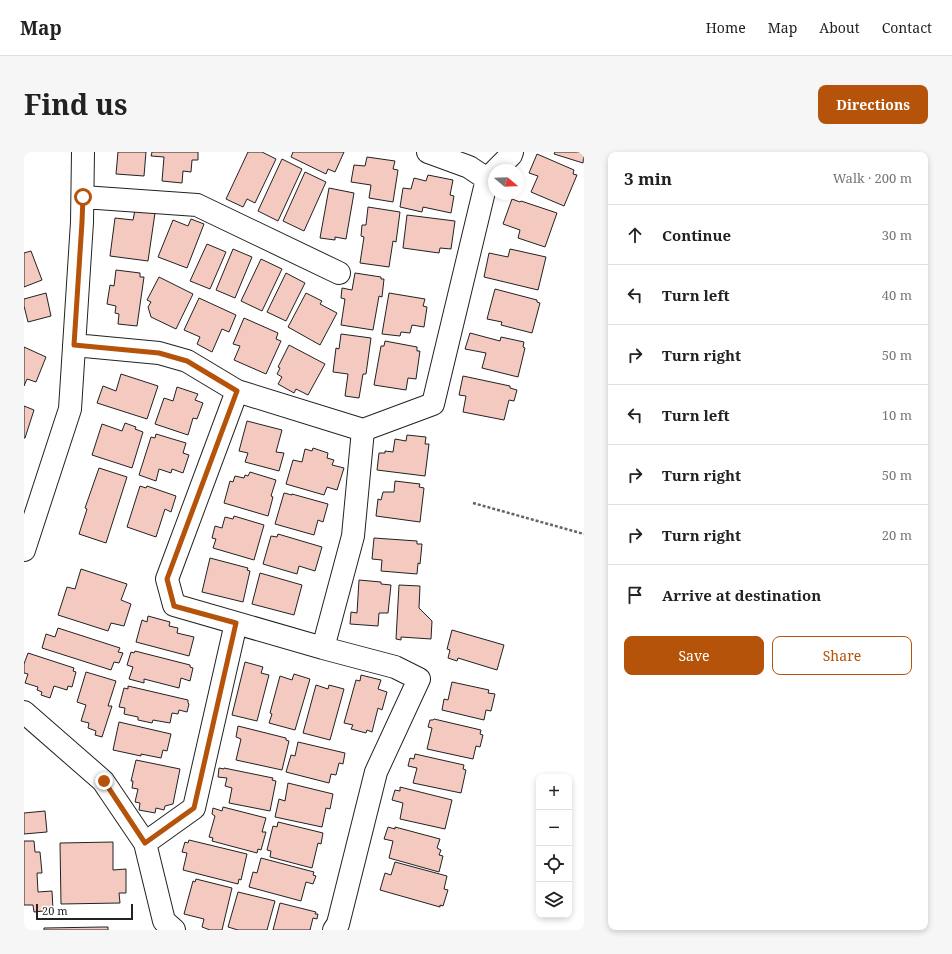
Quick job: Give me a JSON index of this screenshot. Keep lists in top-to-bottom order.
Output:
{
  "scale_bar": "20 m",
  "north": "right",
  "page": {
    "header": "Map",
    "nav": [
      "Home",
      "Map",
      "About",
      "Contact"
    ],
    "title": "Find us",
    "buttons": [
      "Directions",
      ["Save", "Share"]
    ],
    "heading": ["3 min", "Walk · 200 m"],
    "list": [
      ["Continue", "30 m"],
      ["Turn left", "40 m"],
      ["Turn right", "50 m"],
      ["Turn left", "10 m"],
      ["Turn right", "50 m"],
      ["Turn right", "20 m"],
      "Arrive at destination"
    ],
    "map_buttons": ["+", "−"],
    "scale": "20 m"
  }
}
